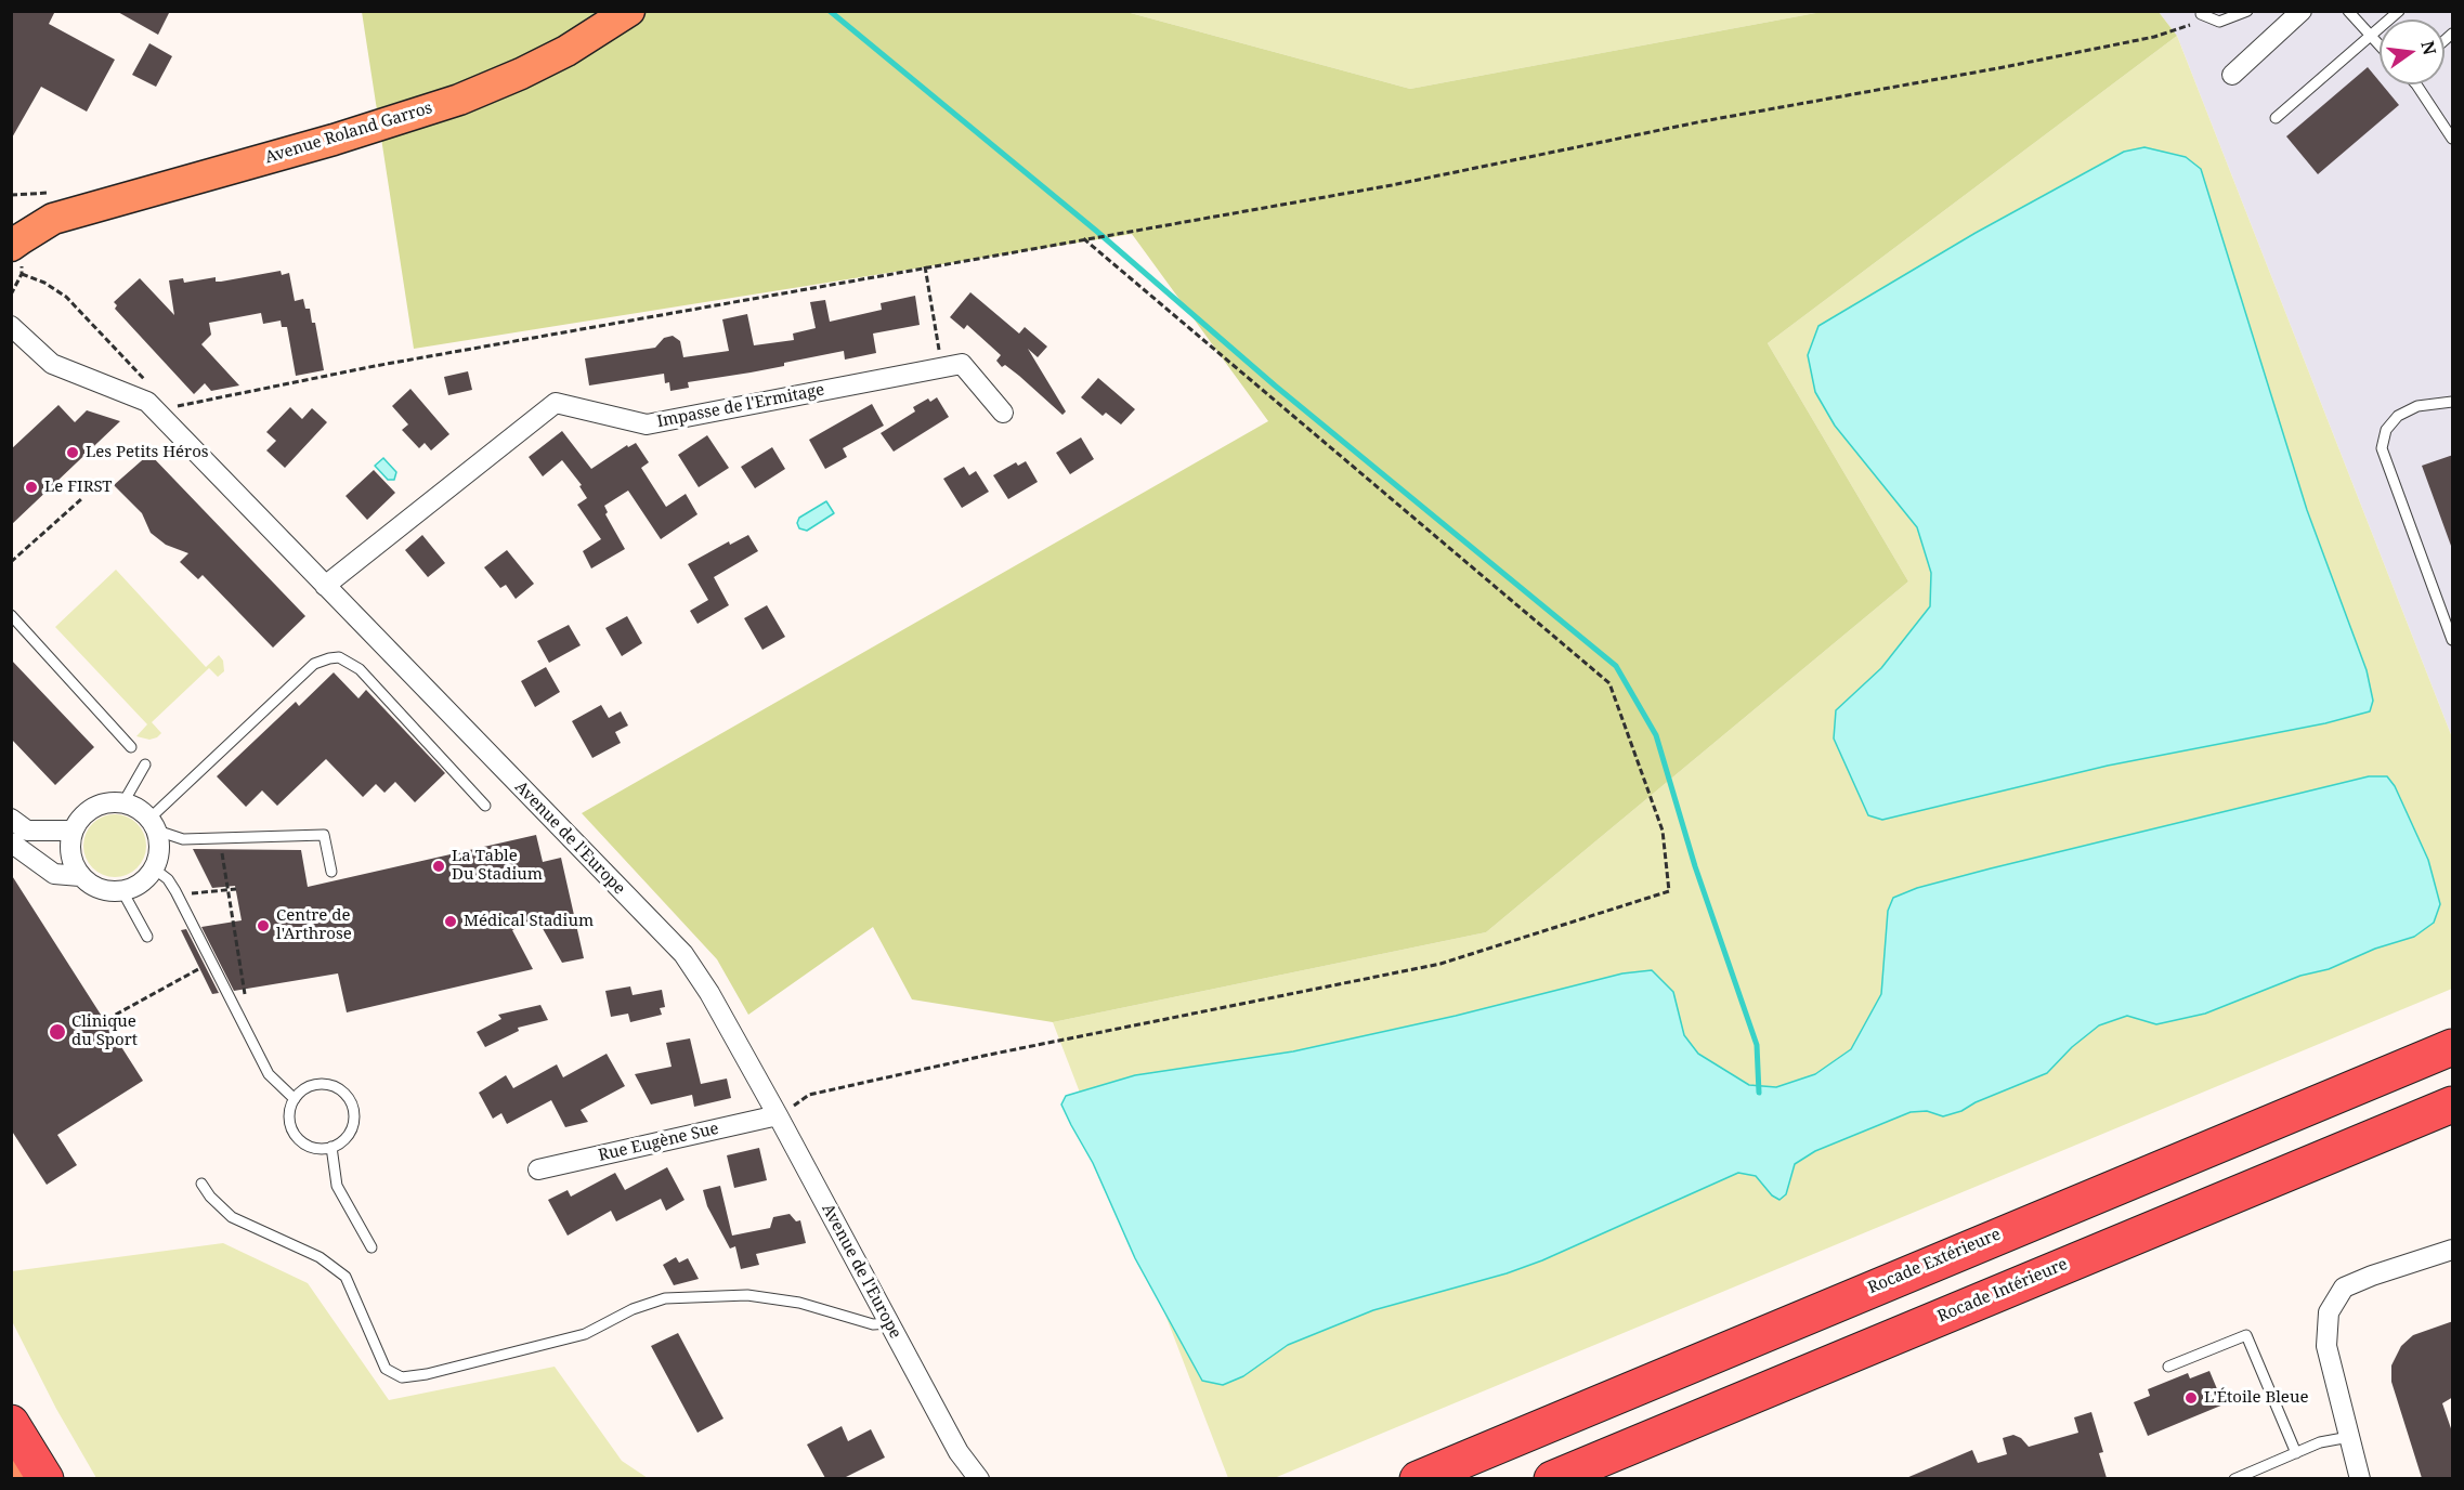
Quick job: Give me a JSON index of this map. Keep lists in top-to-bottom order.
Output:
{
  "streets": {
    "highway": ["Rocade Extérieure", "Rocade Intérieure"],
    "main road": ["Avenue Roland Garros"],
    "street": ["Impasse de l'Ermitage", "Avenue de l'Europe", "Rue Eugène Sue"]
  },
  "crossings": [
    ["Impasse de l'Ermitage", "Avenue de l'Europe"],
    ["Avenue de l'Europe", "Rue Eugène Sue"]
  ],
  "places": [
    "Les Petits Héros",
    "Le FIRST",
    "La Table Du Stadium",
    "Médical Stadium",
    "Centre de l'Arthrose",
    "Clinique du Sport",
    "L'Étoile Bleue"
  ],
  "north": "right"
}
